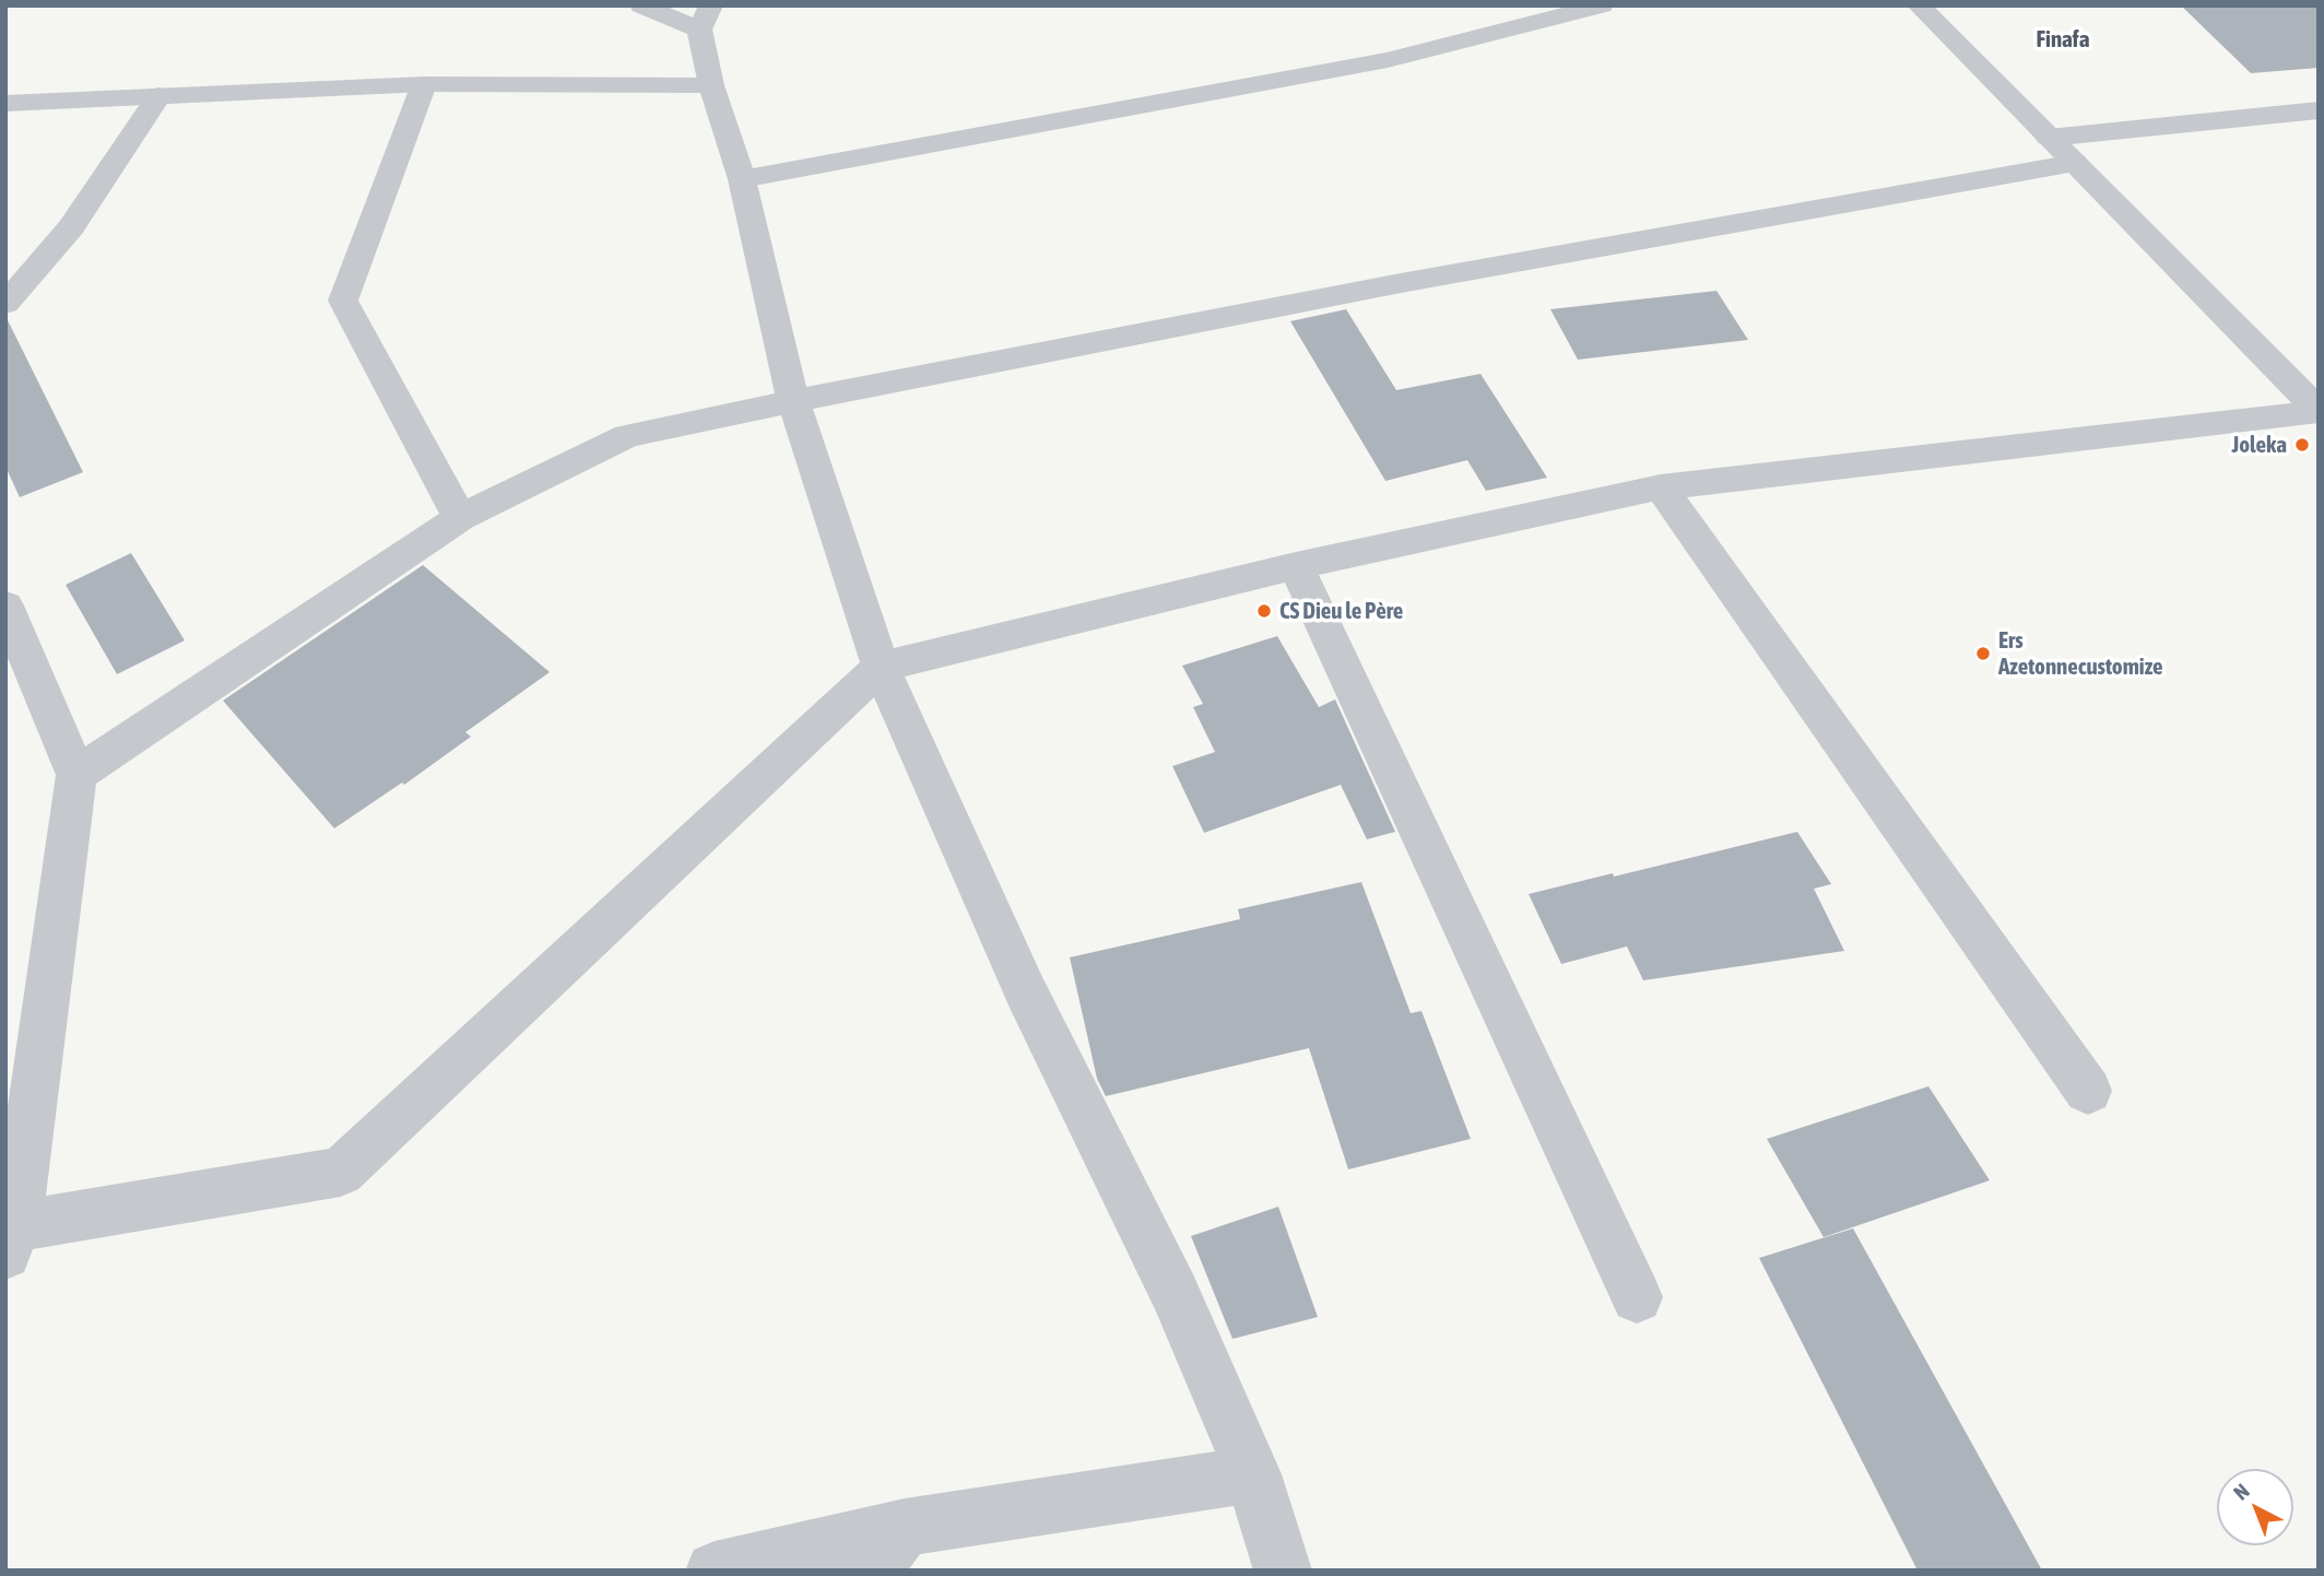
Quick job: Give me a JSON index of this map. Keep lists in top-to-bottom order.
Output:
{
  "districts": ["Finafa"],
  "places": ["Joleka", "CS Dieu le Père", "Ers Azetonnecustomize"],
  "north": "top left"
}
